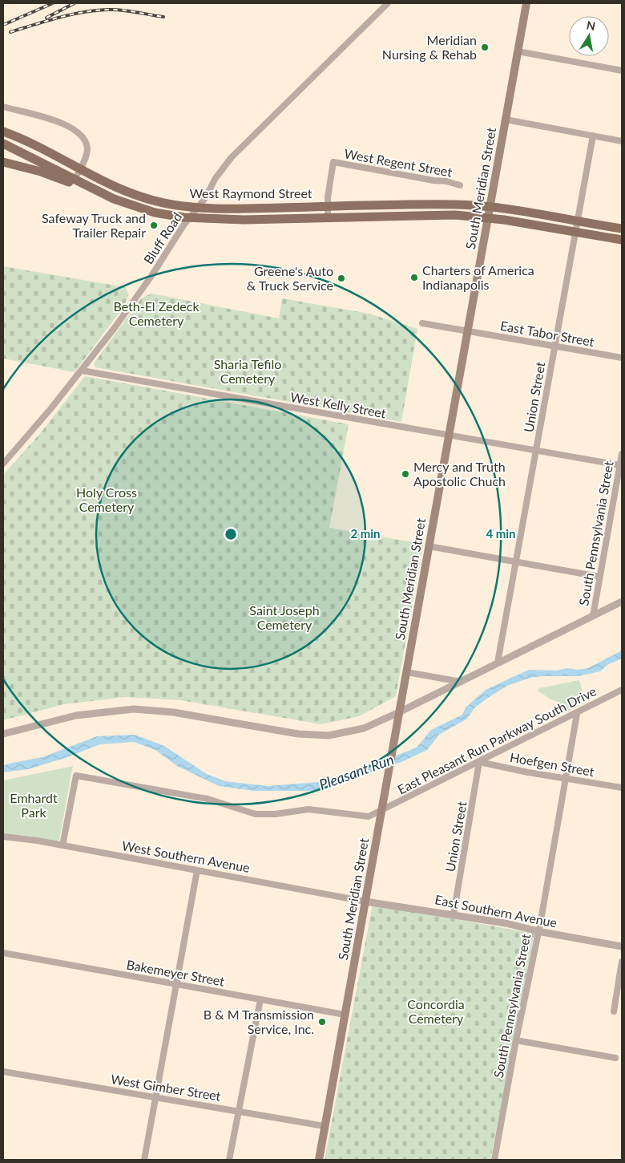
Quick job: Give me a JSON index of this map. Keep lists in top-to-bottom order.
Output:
{
  "streets": {
    "main road": ["South Meridian Street", "West Raymond Street"],
    "street": [
      "West Regent Street",
      "Bluff Road",
      "East Tabor Street",
      "Union Street",
      "West Kelly Street",
      "South Pennsylvania Street",
      "East Pleasant Run Parkway South Drive",
      "Hoefgen Street",
      "West Southern Avenue",
      "East Southern Avenue",
      "Bakemeyer Street",
      "West Gimber Street"
    ]
  },
  "crossings": [
    ["West Regent Street", "West Raymond Street"],
    ["South Meridian Street", "West Raymond Street"],
    ["South Meridian Street", "East Tabor Street"],
    ["South Meridian Street", "West Kelly Street"],
    ["South Meridian Street", "East Pleasant Run Parkway South Drive"],
    ["South Meridian Street", "West Southern Avenue"],
    ["South Meridian Street", "East Southern Avenue"],
    ["South Meridian Street", "Bakemeyer Street"],
    ["South Meridian Street", "West Gimber Street"],
    ["West Raymond Street", "Bluff Road"],
    ["West Raymond Street", "Union Street"],
    ["Bluff Road", "West Kelly Street"],
    ["East Tabor Street", "Union Street"],
    ["Union Street", "West Kelly Street"],
    ["Union Street", "East Pleasant Run Parkway South Drive"],
    ["Union Street", "Hoefgen Street"],
    ["Union Street", "East Southern Avenue"],
    ["West Kelly Street", "South Pennsylvania Street"],
    ["South Pennsylvania Street", "East Pleasant Run Parkway South Drive"],
    ["South Pennsylvania Street", "Hoefgen Street"],
    ["South Pennsylvania Street", "East Southern Avenue"],
    ["East Pleasant Run Parkway South Drive", "Hoefgen Street"],
    ["East Pleasant Run Parkway South Drive", "West Southern Avenue"],
    ["West Southern Avenue", "East Southern Avenue"]
  ],
  "water": ["Pleasant Run"],
  "parks": [
    "Beth-El Zedeck Cemetery",
    "Sharia Tefilo Cemetery",
    "Holy Cross Cemetery",
    "Saint Joseph Cemetery",
    "Emhardt Park",
    "Concordia Cemetery"
  ],
  "places": [
    "Meridian Nursing & Rehab",
    "Safeway Truck and Trailer Repair",
    "Charters of America Indianapolis",
    "Greene's Auto & Truck Service",
    "Mercy and Truth Apostolic Chuch",
    "B & M Transmission Service, Inc."
  ],
  "north": "top",
  "rings": ["2 min", "4 min"]
}
